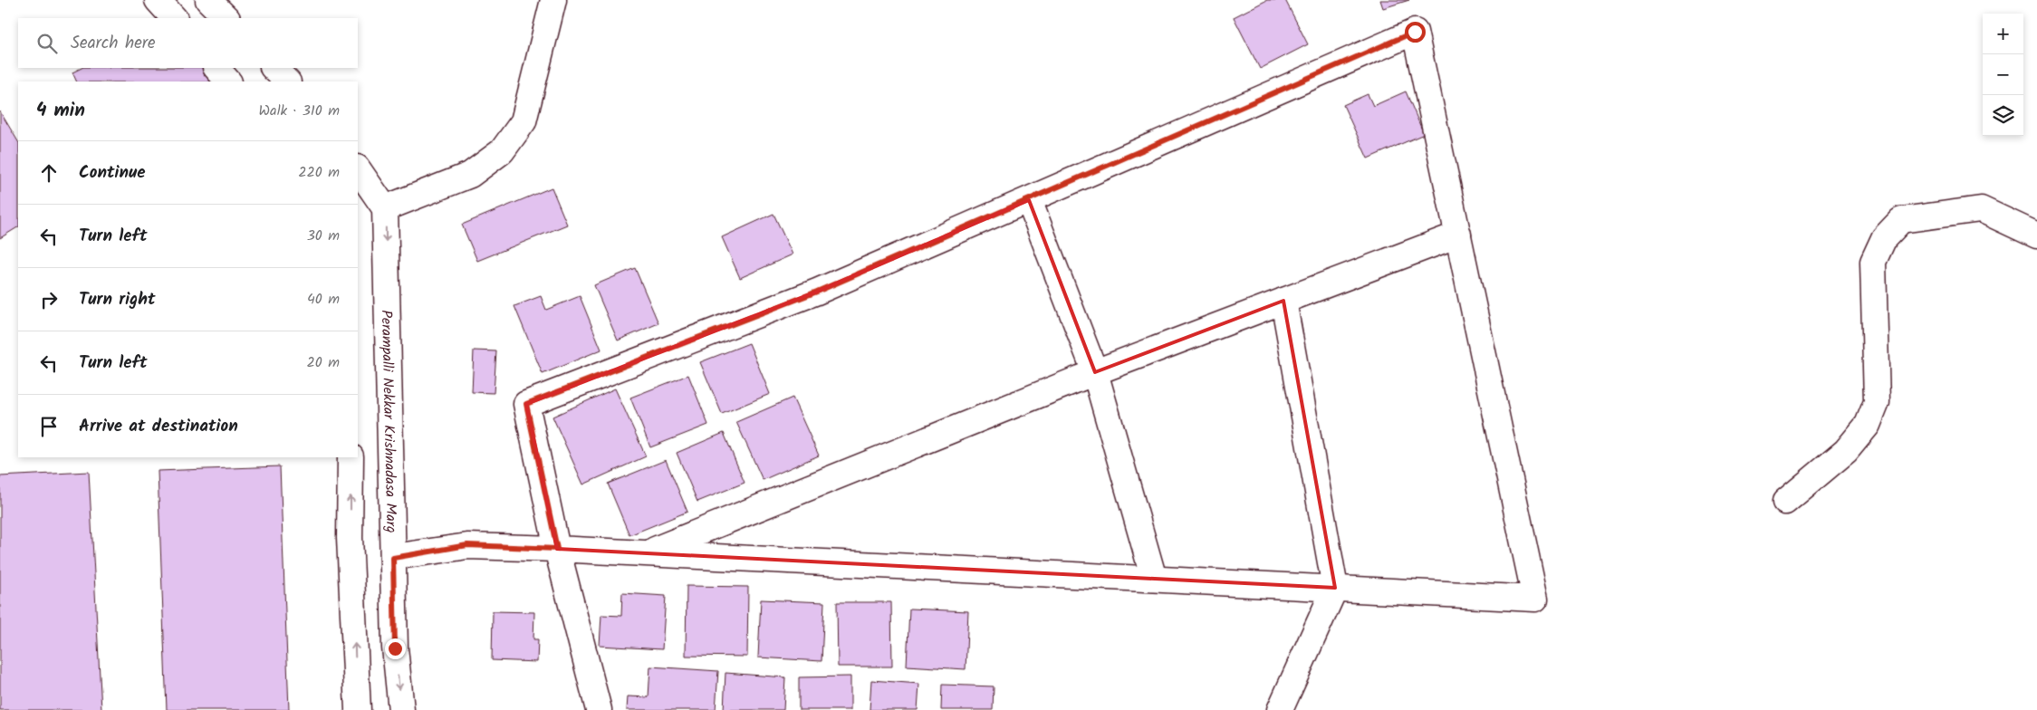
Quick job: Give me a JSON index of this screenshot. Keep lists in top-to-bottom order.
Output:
{
  "streets": {
    "street": ["Perampalli Nekkar Krishnadasa Marg"]
  },
  "page": {
    "map_buttons": ["+", "−"],
    "search": "Search here",
    "heading": ["4 min", "Walk · 310 m"],
    "list": [
      ["Continue", "220 m"],
      ["Turn left", "30 m"],
      ["Turn right", "40 m"],
      ["Turn left", "20 m"],
      "Arrive at destination"
    ]
  }
}
